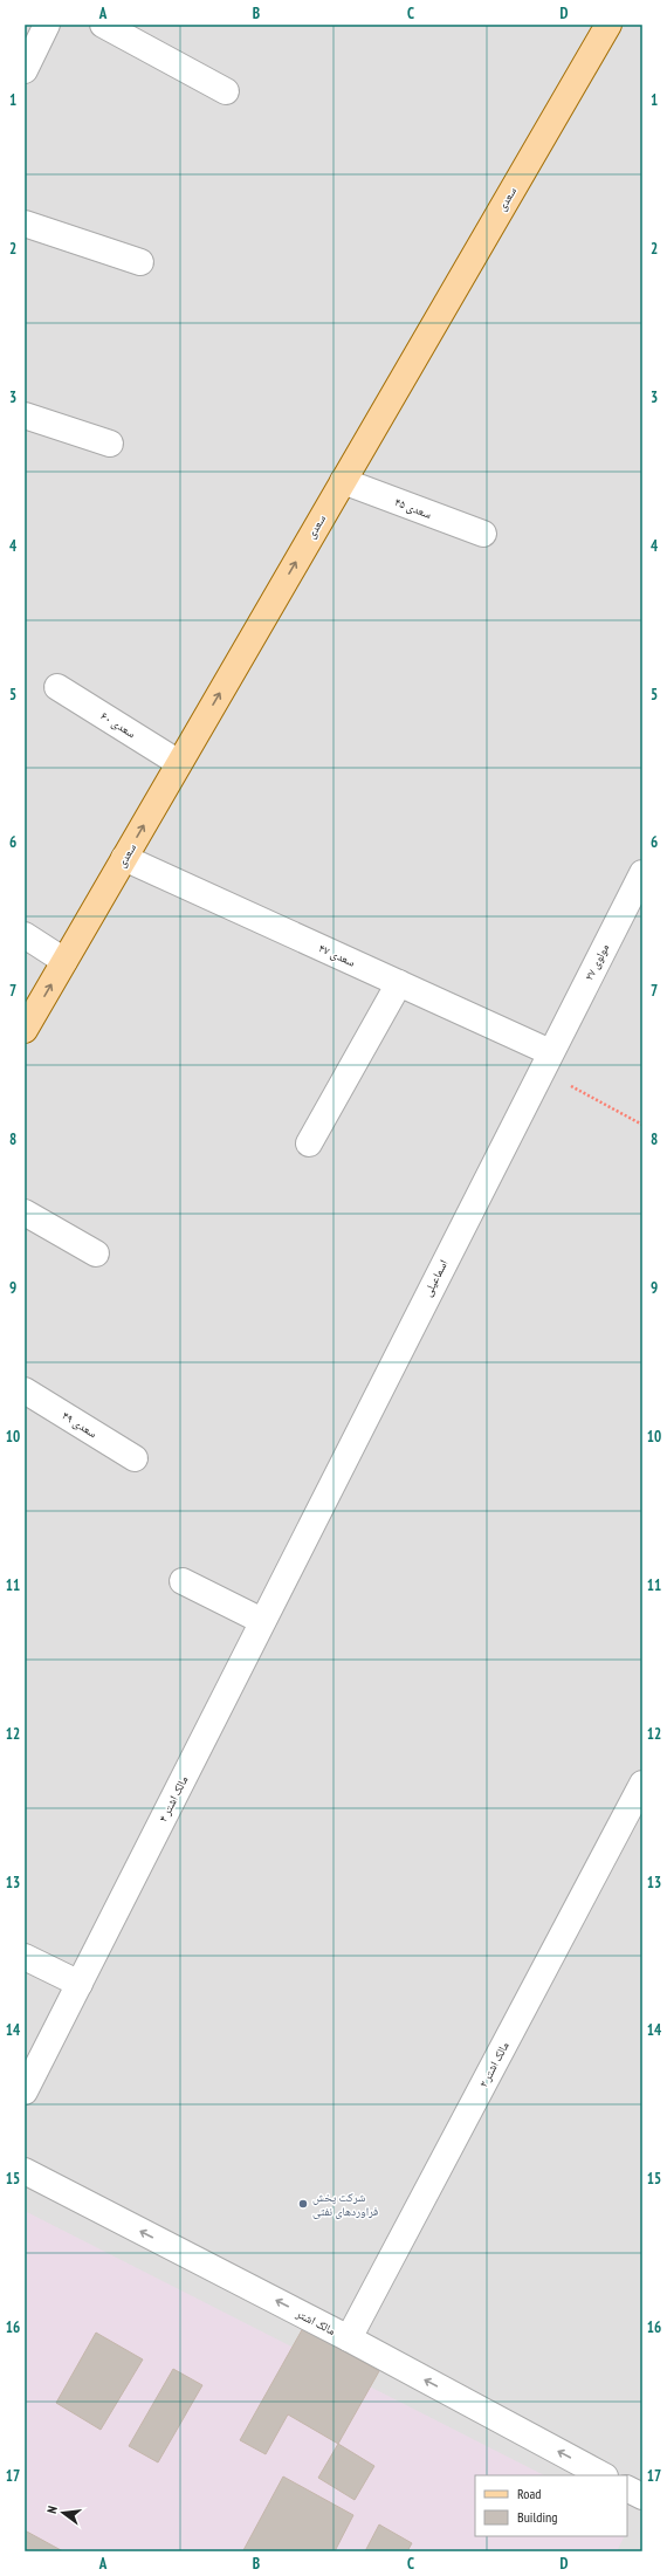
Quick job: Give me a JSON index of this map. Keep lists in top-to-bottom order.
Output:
{
  "streets": {
    "main road": ["سعدی"],
    "street": [
      "سعدی ۴۵",
      "سعدی ۶۰",
      "سعدی ۴۷",
      "مولوی ۲۷",
      "اسماعیلی",
      "سعدی ۴۹",
      "مالک اشتر ۴",
      "مالک اشتر ۲",
      "مالک اشتر"
    ]
  },
  "crossings": [
    ["سعدی", "سعدی ۴۵"],
    ["سعدی", "سعدی ۶۰"],
    ["سعدی", "سعدی ۴۷"],
    ["سعدی ۴۷", "مولوی ۲۷"],
    ["سعدی ۴۷", "اسماعیلی"],
    ["مولوی ۲۷", "اسماعیلی"],
    ["اسماعیلی", "مالک اشتر ۴"],
    ["مالک اشتر ۲", "مالک اشتر"]
  ],
  "one_way": ["سعدی", "مالک اشتر"],
  "places": ["شرکت پخش فراوردهای نفتی"],
  "legend": ["Road", "Building"],
  "north": "left",
  "grid": {
    "columns": [
      "A",
      "B",
      "C",
      "D"
    ],
    "rows": [
      "1",
      "2",
      "3",
      "4",
      "5",
      "6",
      "7",
      "8",
      "9",
      "10",
      "11",
      "12",
      "13",
      "14",
      "15",
      "16",
      "17"
    ]
  }
}
